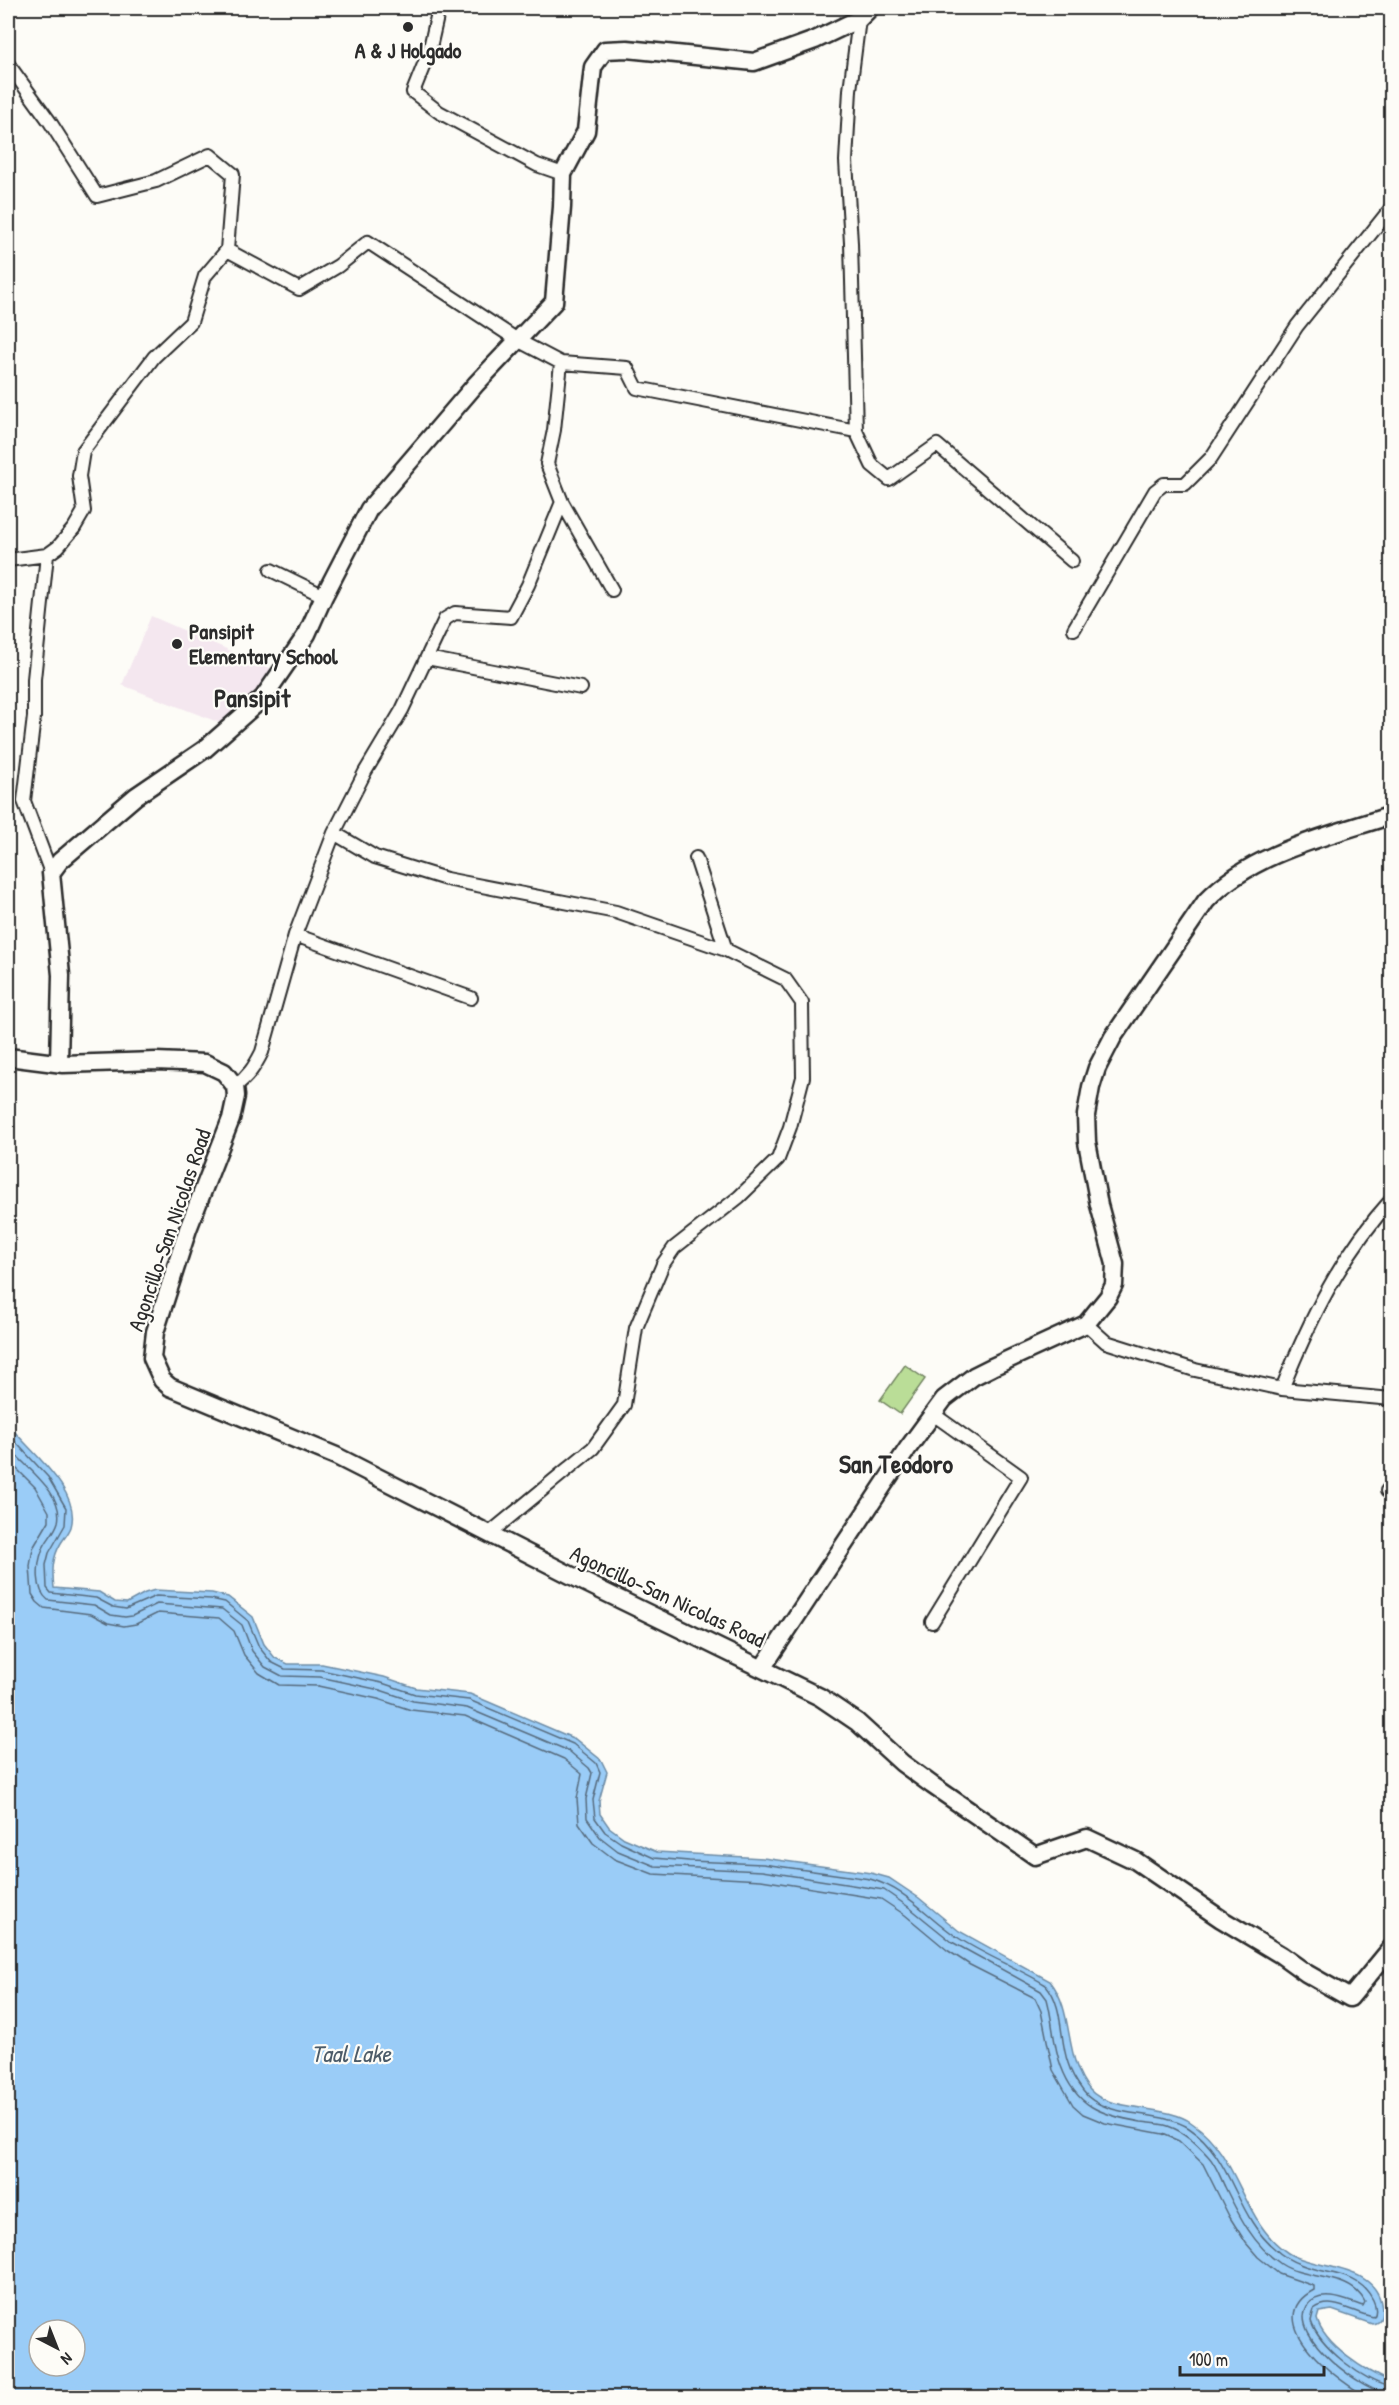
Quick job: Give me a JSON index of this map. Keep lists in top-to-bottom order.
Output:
{
  "streets": {
    "main road": ["Agoncillo-San Nicolas Road"]
  },
  "districts": ["Pansipit", "San Teodoro"],
  "water": ["Taal Lake"],
  "places": ["A & J Holgado", "Pansipit Elementary School"],
  "scale_bar": "100 m",
  "north": "bottom right"
}
